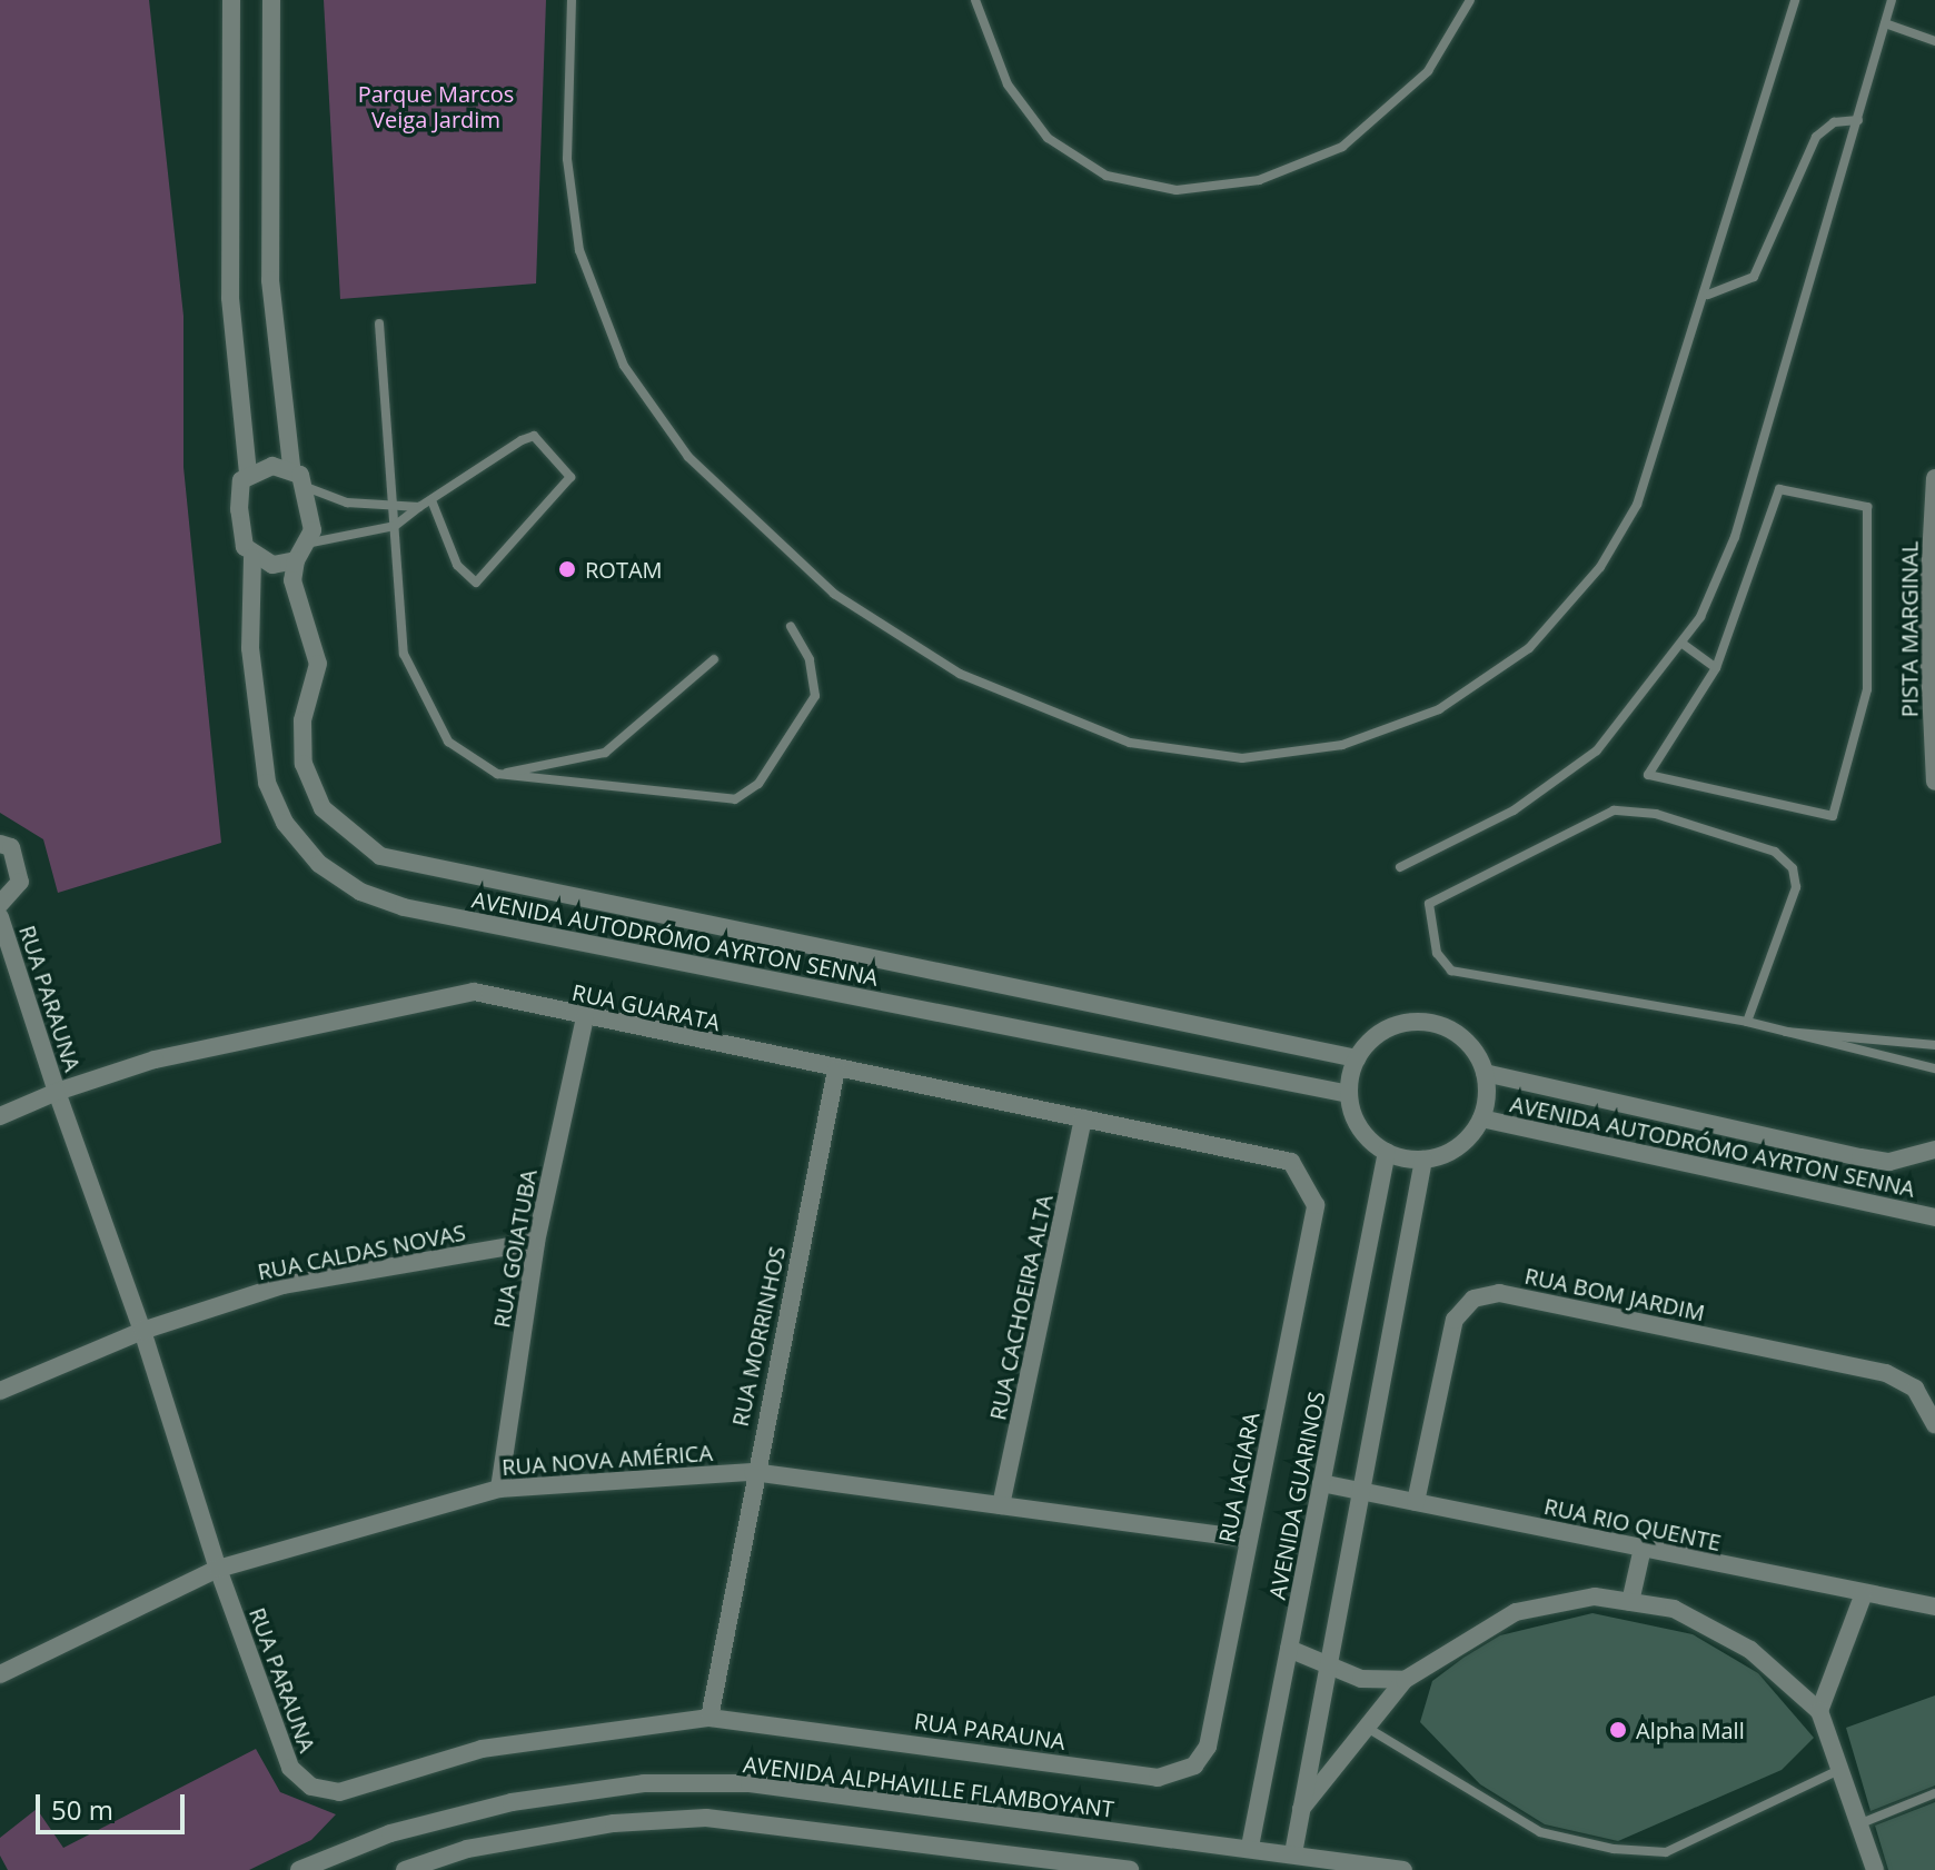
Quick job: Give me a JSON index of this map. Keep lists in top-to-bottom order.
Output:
{
  "streets": {
    "street": [
      "PISTA MARGINAL",
      "AVENIDA AUTODRÓMO AYRTON SENNA",
      "RUA PARAUNA",
      "RUA GUARATA",
      "RUA GOIATUBA",
      "RUA CALDAS NOVAS",
      "RUA BOM JARDIM",
      "RUA CACHOEIRA ALTA",
      "RUA MORRINHOS",
      "RUA NOVA AMÉRICA",
      "RUA IACIARA",
      "AVENIDA GUARINOS",
      "RUA RIO QUENTE",
      "AVENIDA ALPHAVILLE FLAMBOYANT"
    ]
  },
  "crossings": [
    ["AVENIDA AUTODRÓMO AYRTON SENNA", "AVENIDA GUARINOS"],
    ["RUA PARAUNA", "RUA GUARATA"],
    ["RUA PARAUNA", "RUA CALDAS NOVAS"],
    ["RUA PARAUNA", "RUA MORRINHOS"],
    ["RUA PARAUNA", "RUA NOVA AMÉRICA"],
    ["RUA PARAUNA", "RUA IACIARA"],
    ["RUA GUARATA", "RUA GOIATUBA"],
    ["RUA GUARATA", "RUA CACHOEIRA ALTA"],
    ["RUA GUARATA", "RUA MORRINHOS"],
    ["RUA GUARATA", "RUA IACIARA"],
    ["RUA GOIATUBA", "RUA CALDAS NOVAS"],
    ["RUA GOIATUBA", "RUA NOVA AMÉRICA"],
    ["RUA BOM JARDIM", "RUA RIO QUENTE"],
    ["RUA CACHOEIRA ALTA", "RUA NOVA AMÉRICA"],
    ["RUA MORRINHOS", "RUA NOVA AMÉRICA"],
    ["RUA NOVA AMÉRICA", "RUA IACIARA"],
    ["AVENIDA GUARINOS", "RUA RIO QUENTE"],
    ["AVENIDA GUARINOS", "AVENIDA ALPHAVILLE FLAMBOYANT"]
  ],
  "parks": ["Parque Marcos Veiga Jardim"],
  "places": ["ROTAM", "Alpha Mall"],
  "scale_bar": "50 m"
}
